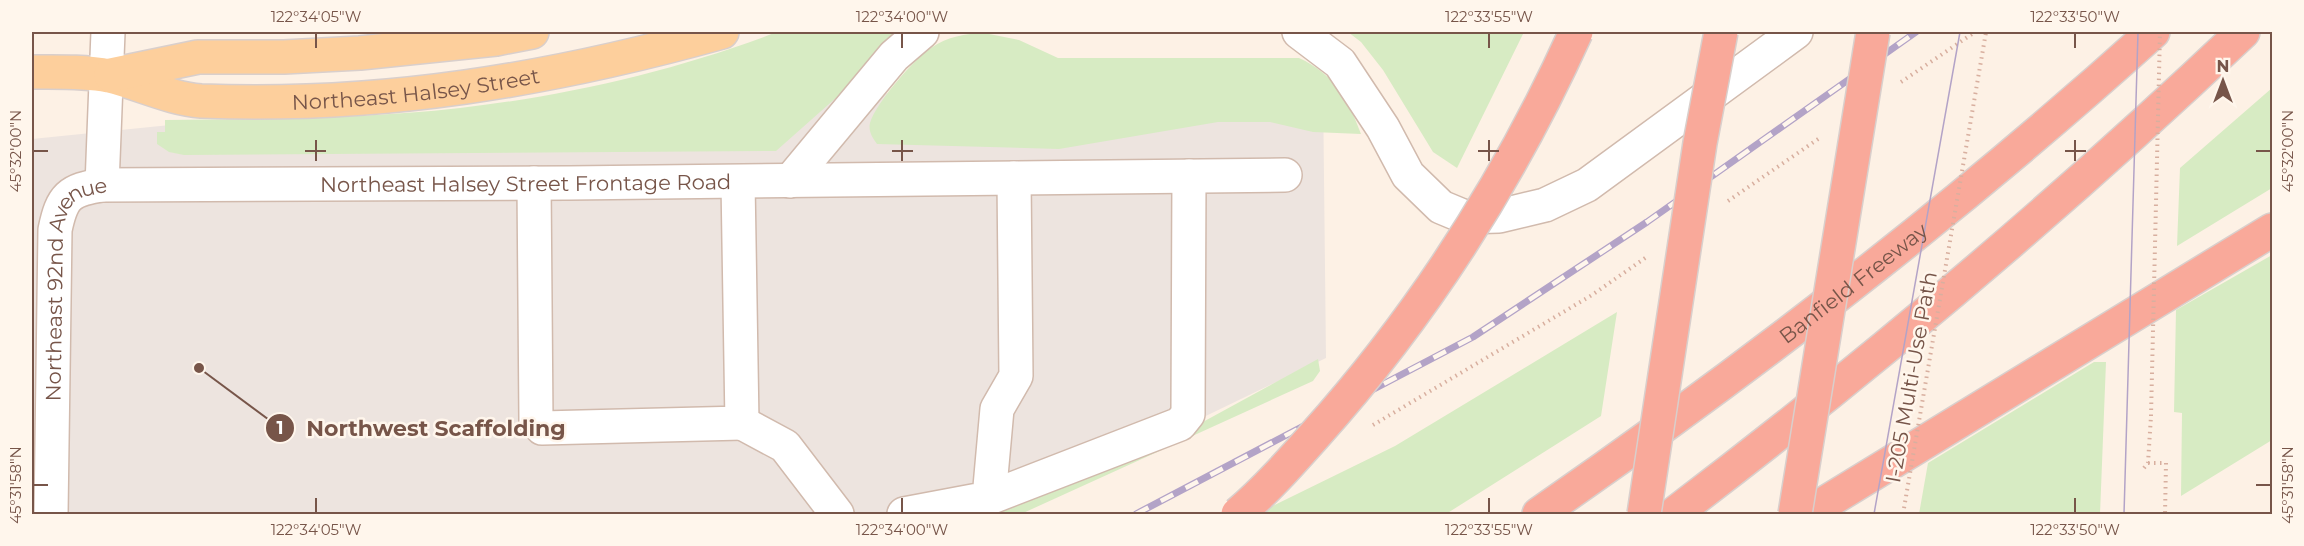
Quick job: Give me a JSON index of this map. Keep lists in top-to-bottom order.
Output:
{
  "streets": {
    "highway": ["Banfield Freeway"],
    "main road": ["Northeast Halsey Street"],
    "street": ["Northeast Halsey Street Frontage Road", "Northeast 92nd Avenue"],
    "path": ["I-205 Multi-Use Path"]
  },
  "crossings": [
    ["Northeast Halsey Street", "Northeast 92nd Avenue"],
    ["Northeast Halsey Street Frontage Road", "Northeast 92nd Avenue"]
  ],
  "places": ["Northwest Scaffolding"],
  "north": "top",
  "coordinates": [
    "122°34'05\"W",
    "122°34'00\"W",
    "122°33'55\"W",
    "122°33'50\"W",
    "45°32'00\"N",
    "45°31'58\"N"
  ]
}
